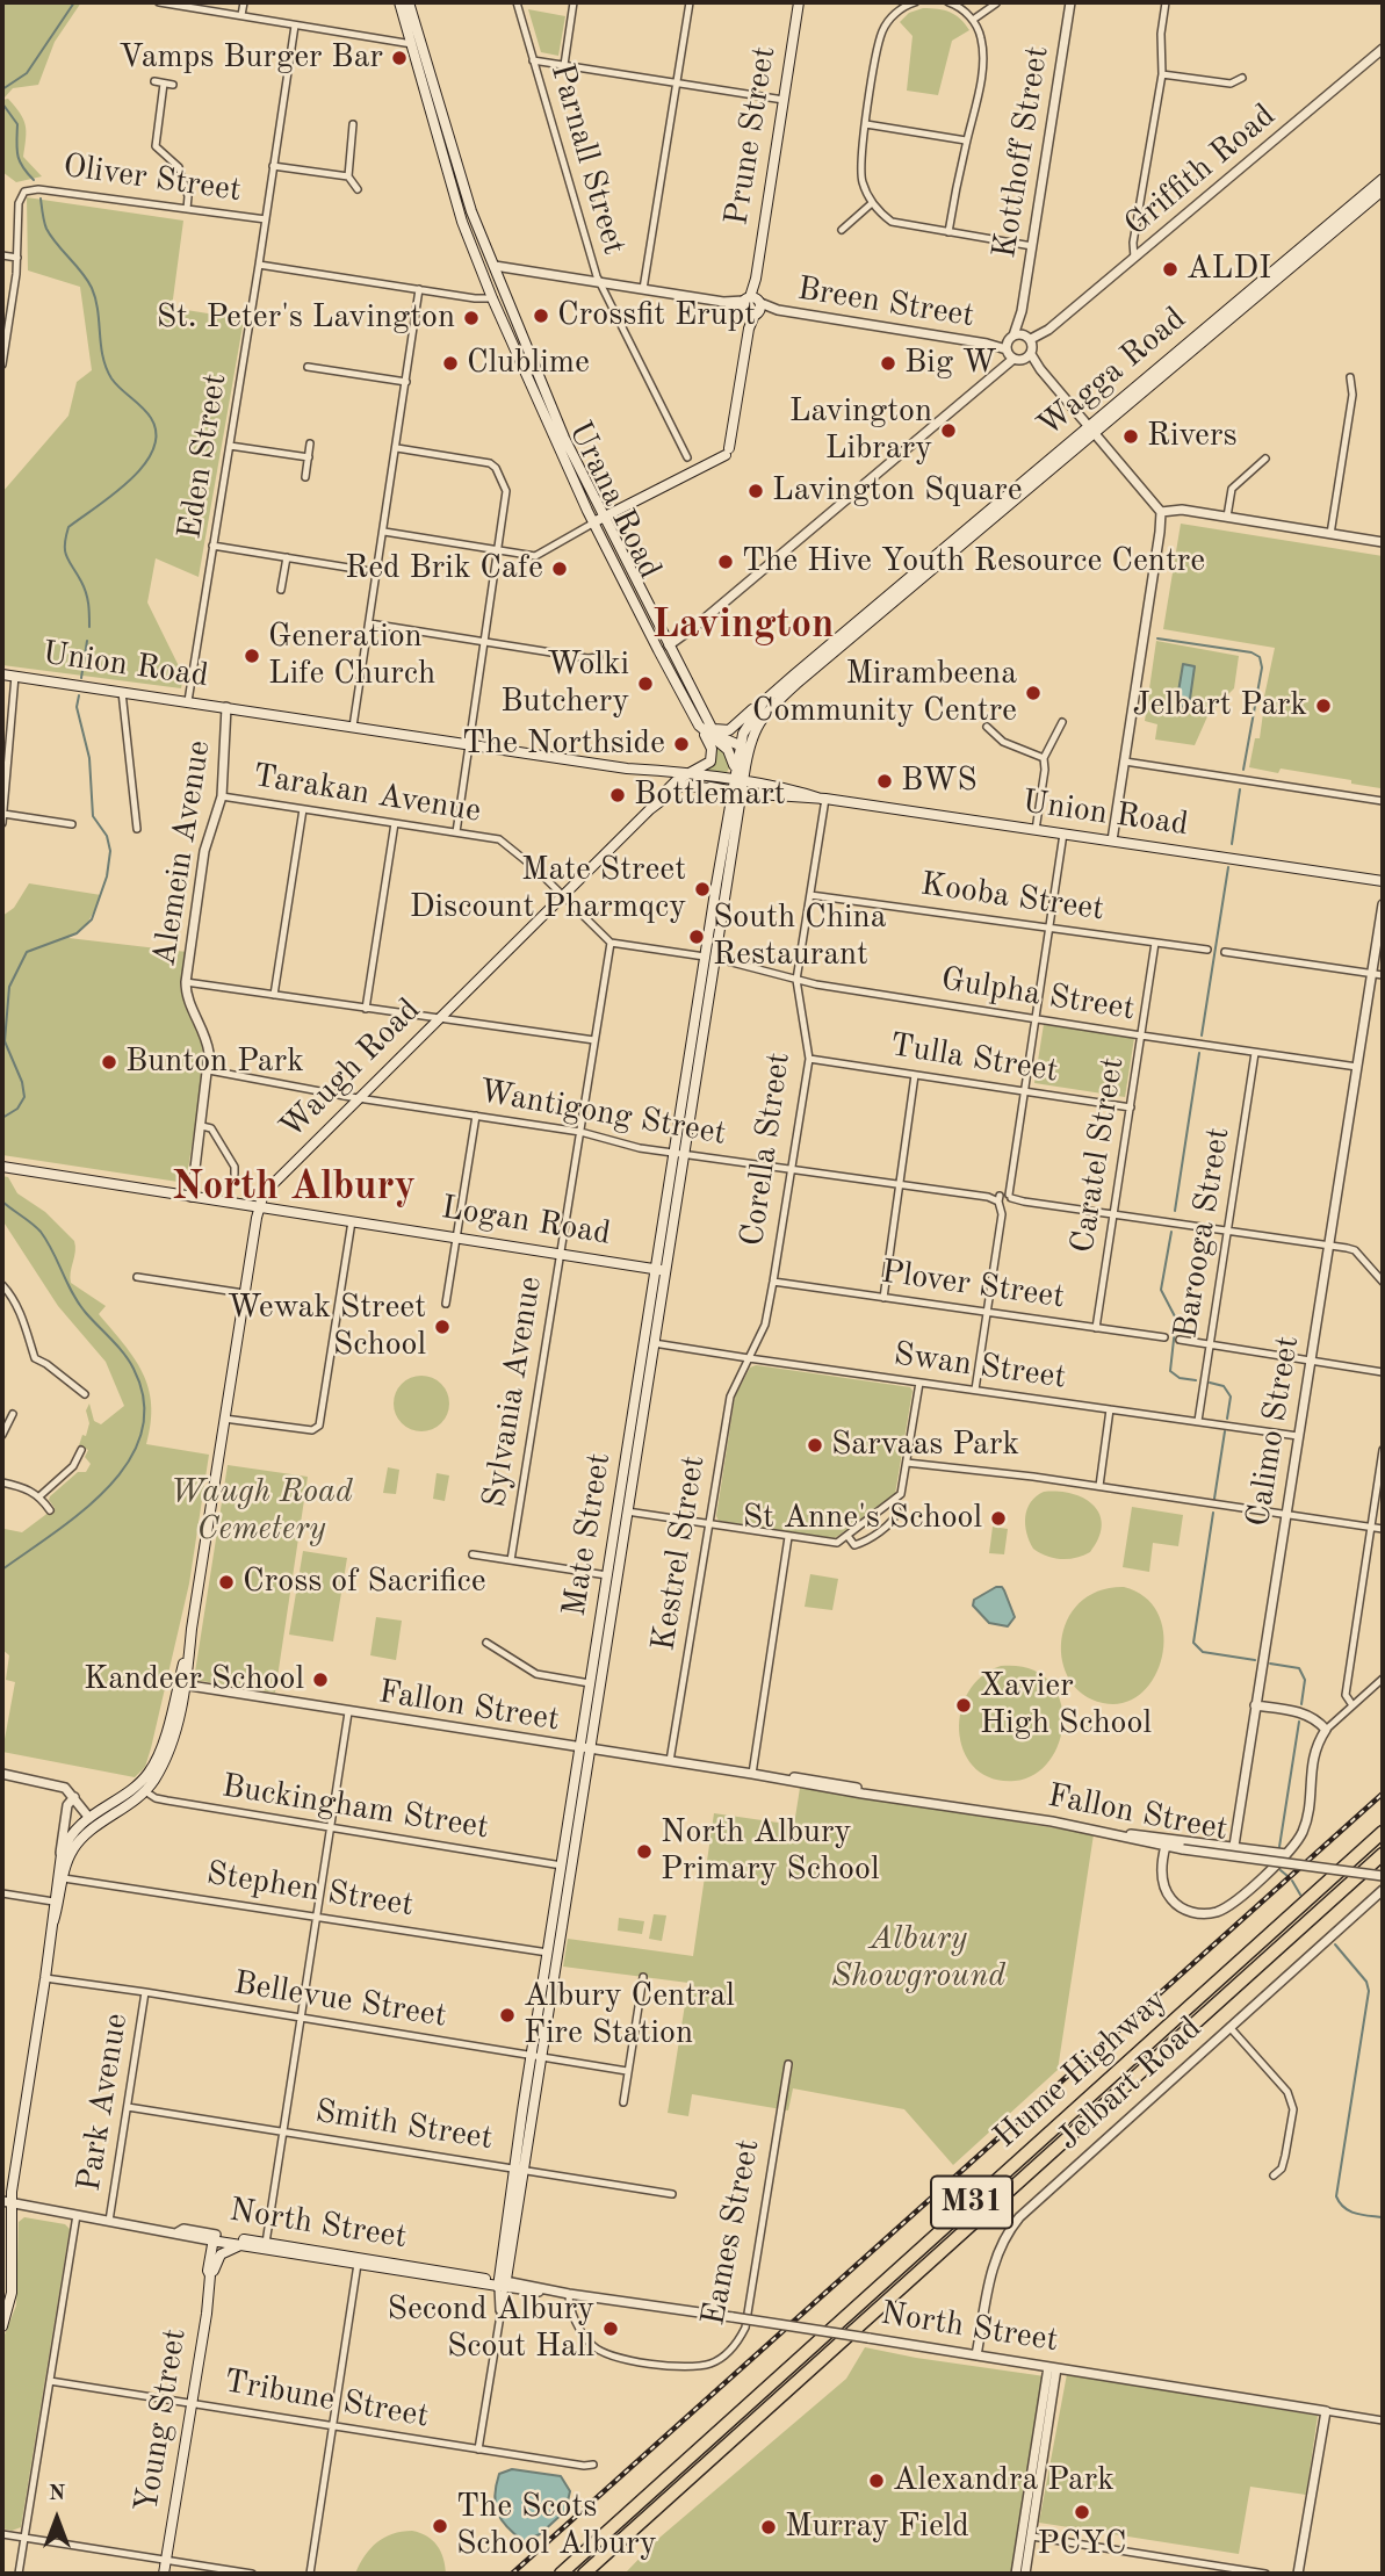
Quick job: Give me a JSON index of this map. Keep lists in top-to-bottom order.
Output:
{
  "streets": {
    "highway": ["Hume Highway", "M31"],
    "main road": [
      "Prune Street",
      "Wagga Road",
      "Urana Road",
      "Union Road",
      "Waugh Road",
      "Logan Road",
      "Mate Street",
      "North Street",
      "Young Street"
    ],
    "street": [
      "Kotthoff Street",
      "Parnall Street",
      "Griffith Road",
      "Oliver Street",
      "Breen Street",
      "Eden Street",
      "Tarakan Avenue",
      "Alemein Avenue",
      "Kooba Street",
      "Gulpha Street",
      "Tulla Street",
      "Wantigong Street",
      "Corella Street",
      "Caratel Street",
      "Barooga Street",
      "Plover Street",
      "Swan Street",
      "Sylvania Avenue",
      "Calimo Street",
      "Kestrel Street",
      "Fallon Street",
      "Buckingham Street",
      "Stephen Street",
      "Bellevue Street",
      "Jelbart Road",
      "Park Avenue",
      "Smith Street",
      "Eames Street",
      "Tribune Street"
    ]
  },
  "crossings": [
    ["Prune Street", "Breen Street"],
    ["Prune Street", "Urana Road"],
    ["Kotthoff Street", "Griffith Road"],
    ["Kotthoff Street", "Breen Street"],
    ["Parnall Street", "Breen Street"],
    ["Griffith Road", "Breen Street"],
    ["Oliver Street", "Eden Street"],
    ["Breen Street", "Urana Road"],
    ["Wagga Road", "Urana Road"],
    ["Wagga Road", "Union Road"],
    ["Wagga Road", "Mate Street"],
    ["Eden Street", "Union Road"],
    ["Urana Road", "Union Road"],
    ["Urana Road", "Waugh Road"],
    ["Urana Road", "Mate Street"],
    ["Union Road", "Alemein Avenue"],
    ["Union Road", "Waugh Road"],
    ["Union Road", "Corella Street"],
    ["Union Road", "Mate Street"],
    ["Tarakan Avenue", "Alemein Avenue"],
    ["Tarakan Avenue", "Waugh Road"],
    ["Tarakan Avenue", "Sylvania Avenue"],
    ["Alemein Avenue", "Wantigong Street"],
    ["Alemein Avenue", "Logan Road"],
    ["Kooba Street", "Corella Street"],
    ["Kooba Street", "Caratel Street"],
    ["Gulpha Street", "Corella Street"],
    ["Gulpha Street", "Caratel Street"],
    ["Gulpha Street", "Barooga Street"],
    ["Gulpha Street", "Calimo Street"],
    ["Gulpha Street", "Mate Street"],
    ["Tulla Street", "Corella Street"],
    ["Tulla Street", "Caratel Street"],
    ["Waugh Road", "Wantigong Street"],
    ["Waugh Road", "Logan Road"],
    ["Waugh Road", "Fallon Street"],
    ["Waugh Road", "Buckingham Street"],
    ["Waugh Road", "Stephen Street"],
    ["Wantigong Street", "Corella Street"],
    ["Wantigong Street", "Caratel Street"],
    ["Wantigong Street", "Barooga Street"],
    ["Wantigong Street", "Sylvania Avenue"],
    ["Wantigong Street", "Calimo Street"],
    ["Wantigong Street", "Mate Street"],
    ["Corella Street", "Plover Street"],
    ["Corella Street", "Swan Street"],
    ["Corella Street", "Kestrel Street"],
    ["Caratel Street", "Plover Street"],
    ["Logan Road", "Sylvania Avenue"],
    ["Logan Road", "Mate Street"],
    ["Barooga Street", "Swan Street"],
    ["Swan Street", "Calimo Street"],
    ["Swan Street", "Mate Street"],
    ["Swan Street", "Kestrel Street"],
    ["Mate Street", "Fallon Street"],
    ["Mate Street", "Buckingham Street"],
    ["Mate Street", "Stephen Street"],
    ["Mate Street", "Bellevue Street"],
    ["Mate Street", "Smith Street"],
    ["Mate Street", "North Street"],
    ["Kestrel Street", "Fallon Street"],
    ["Bellevue Street", "Park Avenue"],
    ["Jelbart Road", "North Street"],
    ["Park Avenue", "Smith Street"],
    ["Park Avenue", "North Street"],
    ["North Street", "Eames Street"],
    ["North Street", "Young Street"],
    ["Tribune Street", "Young Street"]
  ],
  "districts": ["Lavington", "North Albury"],
  "parks": ["Waugh Road Cemetery", "Albury Showground"],
  "places": [
    "Vamps Burger Bar",
    "ALDI",
    "Crossfit Erupt",
    "St. Peter's Lavington",
    "Clublime",
    "Big W",
    "Lavington Library",
    "Rivers",
    "Lavington Square",
    "The Hive Youth Resource Centre",
    "Red Brik Cafe",
    "Generation Life Church",
    "Wolki Butchery",
    "Mirambeena Community Centre",
    "Jelbart Park",
    "The Northside",
    "BWS",
    "Bottlemart",
    "Mate Street Discount Pharmqcy",
    "South China Restaurant",
    "Bunton Park",
    "Wewak Street School",
    "Sarvaas Park",
    "St Anne's School",
    "Cross of Sacrifice",
    "Kandeer School",
    "Xavier High School",
    "North Albury Primary School",
    "Albury Central Fire Station",
    "Second Albury Scout Hall",
    "Alexandra Park",
    "PCYC",
    "The Scots School Albury",
    "Murray Field"
  ],
  "north": "top"
}
